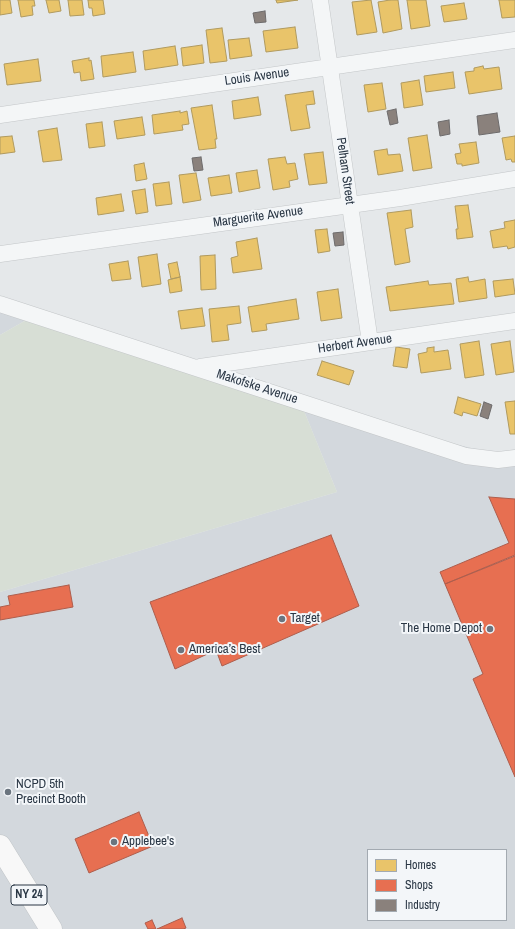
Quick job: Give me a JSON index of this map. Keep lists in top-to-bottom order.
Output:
{
  "streets": {
    "main road": ["NY 24"],
    "street": [
      "Louis Avenue",
      "Pelham Street",
      "Marguerite Avenue",
      "Herbert Avenue",
      "Makofske Avenue"
    ]
  },
  "crossings": [
    ["Louis Avenue", "Pelham Street"],
    ["Pelham Street", "Marguerite Avenue"],
    ["Pelham Street", "Herbert Avenue"],
    ["Herbert Avenue", "Makofske Avenue"]
  ],
  "places": [
    "Target",
    "The Home Depot",
    "America’s Best",
    "NCPD 5th Precinct Booth",
    "Applebee's"
  ],
  "legend": ["Homes", "Shops", "Industry"]
}
